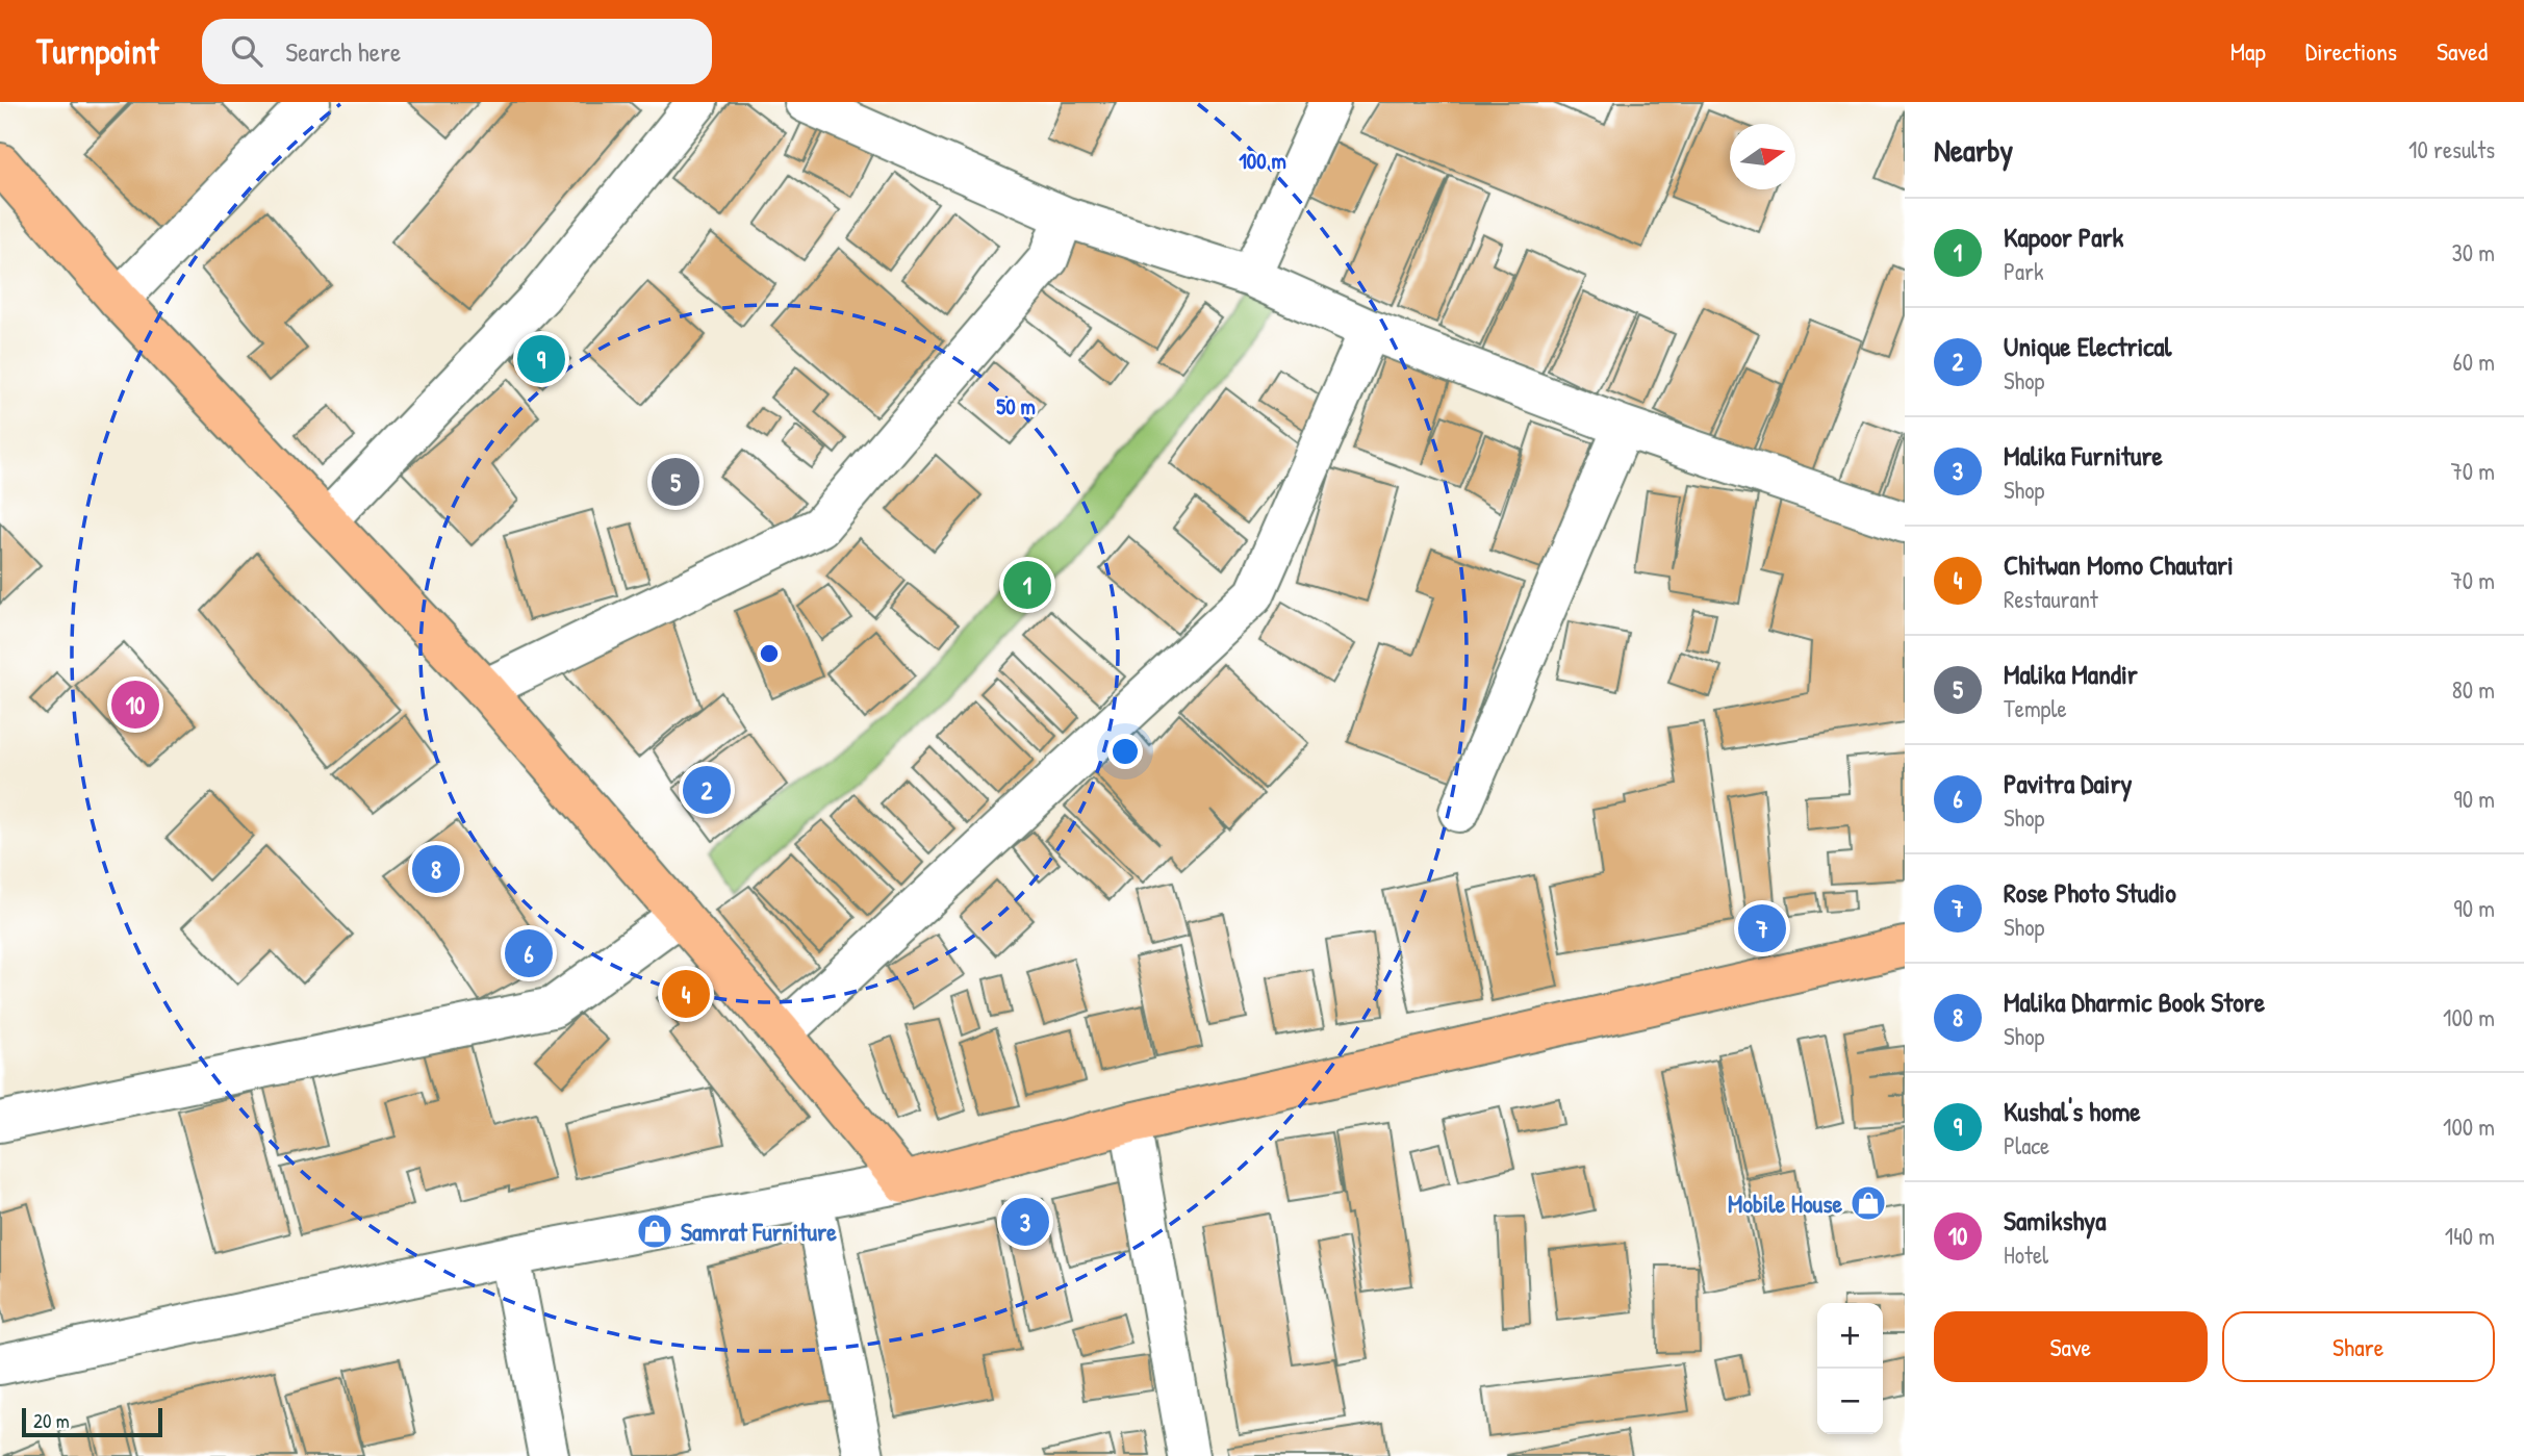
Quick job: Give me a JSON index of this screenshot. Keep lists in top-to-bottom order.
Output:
{
  "places": {
    "shop": ["Mobile House", "Samrat Furniture"]
  },
  "scale_bar": "20 m",
  "north": "right",
  "page": {
    "header": "Turnpoint",
    "search": "Search here",
    "nav": ["Map", "Directions", "Saved"],
    "heading": ["Nearby", "10 results"],
    "list": [
      {
        "mark": "1",
        "name": "Kapoor Park",
        "note": "Park",
        "value": "30 m"
      },
      {
        "mark": "2",
        "name": "Unique Electrical",
        "note": "Shop",
        "value": "60 m"
      },
      {
        "mark": "3",
        "name": "Malika Furniture",
        "note": "Shop",
        "value": "70 m"
      },
      {
        "mark": "4",
        "name": "Chitwan Momo Chautari",
        "note": "Restaurant",
        "value": "70 m"
      },
      {
        "mark": "5",
        "name": "Malika Mandir",
        "note": "Temple",
        "value": "80 m"
      },
      {
        "mark": "6",
        "name": "Pavitra Dairy",
        "note": "Shop",
        "value": "90 m"
      },
      {
        "mark": "7",
        "name": "Rose Photo Studio",
        "note": "Shop",
        "value": "90 m"
      },
      {
        "mark": "8",
        "name": "Malika Dharmic Book Store",
        "note": "Shop",
        "value": "100 m"
      },
      {
        "mark": "9",
        "name": "Kushal's home",
        "note": "Place",
        "value": "100 m"
      },
      {
        "mark": "10",
        "name": "Samikshya",
        "note": "Hotel",
        "value": "140 m"
      }
    ],
    "pins": [
      "9",
      "5",
      "1",
      "10",
      "2",
      "8",
      "7",
      "6",
      "4",
      "3"
    ],
    "buttons": ["Save", "Share"],
    "map_buttons": ["+", "−"],
    "scale": "20 m"
  },
  "rings": ["100 m", "50 m"]
}
